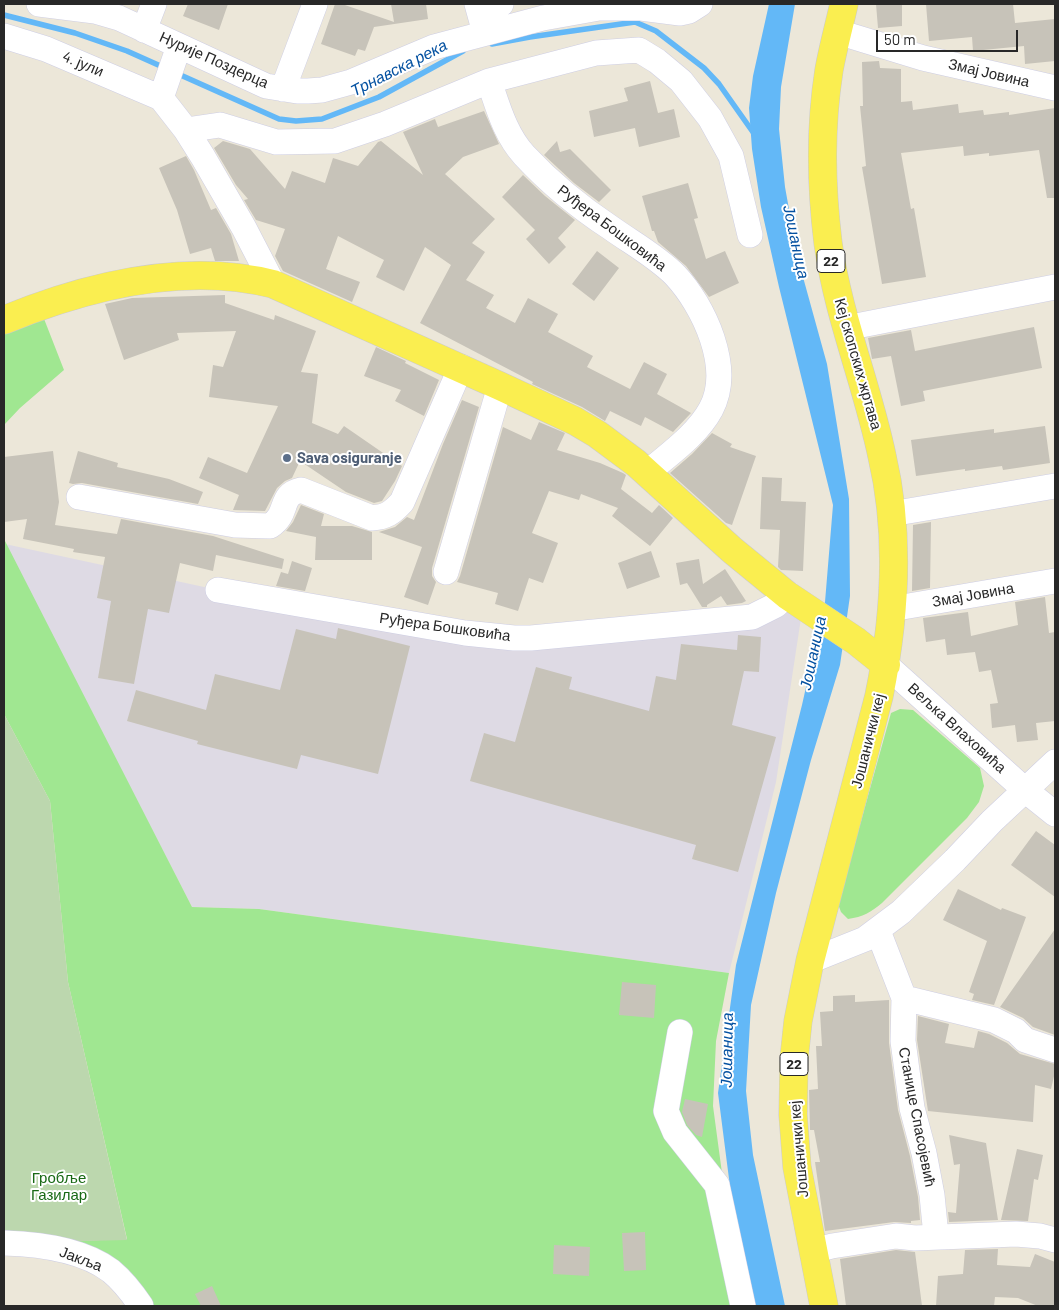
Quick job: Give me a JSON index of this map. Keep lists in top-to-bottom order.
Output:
{
  "streets": {
    "main road": [
      "22",
      "Кеј скопских жртава",
      "Вељка Влаховића",
      "Јошанички кеј"
    ],
    "street": [
      "Нурије Поздерца",
      "4. јули",
      "Змај Јовина",
      "Руђера Бошковића",
      "Станице Спасојевић",
      "Јакља"
    ]
  },
  "crossings": [
    ["Змај Јовина", "Кеј скопских жртава"],
    ["Руђера Бошковића", "Вељка Влаховића"],
    ["Кеј скопских жртава", "Вељка Влаховића"],
    ["Кеј скопских жртава", "Јошанички кеј"],
    ["Вељка Влаховића", "Јошанички кеј"]
  ],
  "water": ["Трнавска река", "Јошаница"],
  "parks": ["Гробље Газилар"],
  "places": ["Sava osiguranje"],
  "scale_bar": "50 m"
}
